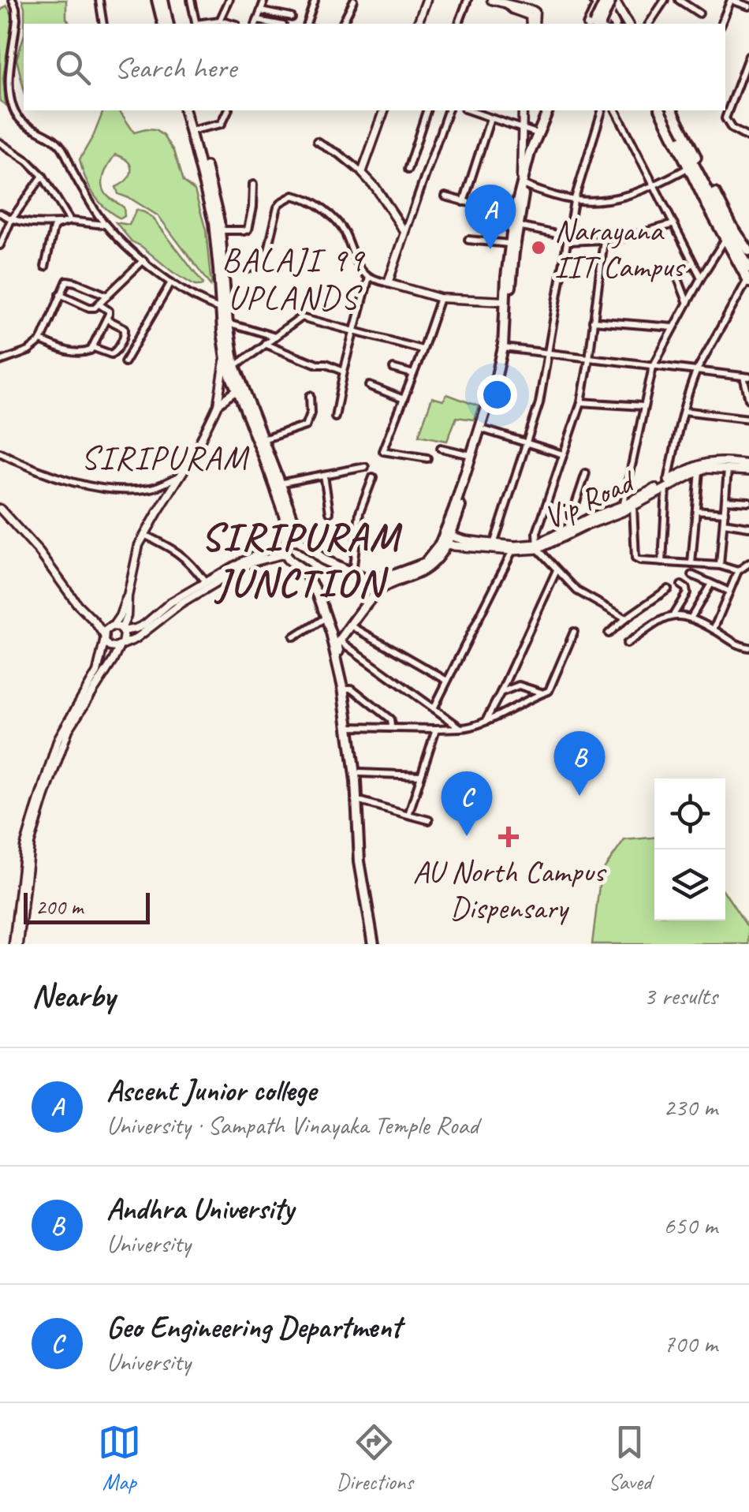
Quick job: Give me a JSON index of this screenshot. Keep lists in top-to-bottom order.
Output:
{
  "streets": {
    "main road": ["Vip Road"]
  },
  "districts": ["BALAJI 99 UPLANDS", "SIRIPURAM", "SIRIPURAM JUNCTION"],
  "places": {
    "other": ["Narayana IIT Campus"],
    "health": ["AU North Campus Dispensary"]
  },
  "scale_bar": "200 m",
  "page": {
    "search": "Search here",
    "pins": ["A", "B", "C"],
    "scale": "200 m",
    "heading": ["Nearby", "3 results"],
    "list": [
      {
        "mark": "A",
        "name": "Ascent Junior college",
        "note": "University · Sampath Vinayaka Temple Road",
        "value": "230 m"
      },
      {
        "mark": "B",
        "name": "Andhra University",
        "note": "University",
        "value": "650 m"
      },
      {
        "mark": "C",
        "name": "Geo Engineering Department",
        "note": "University",
        "value": "700 m"
      }
    ],
    "nav": ["Map", "Directions", "Saved"]
  }
}
